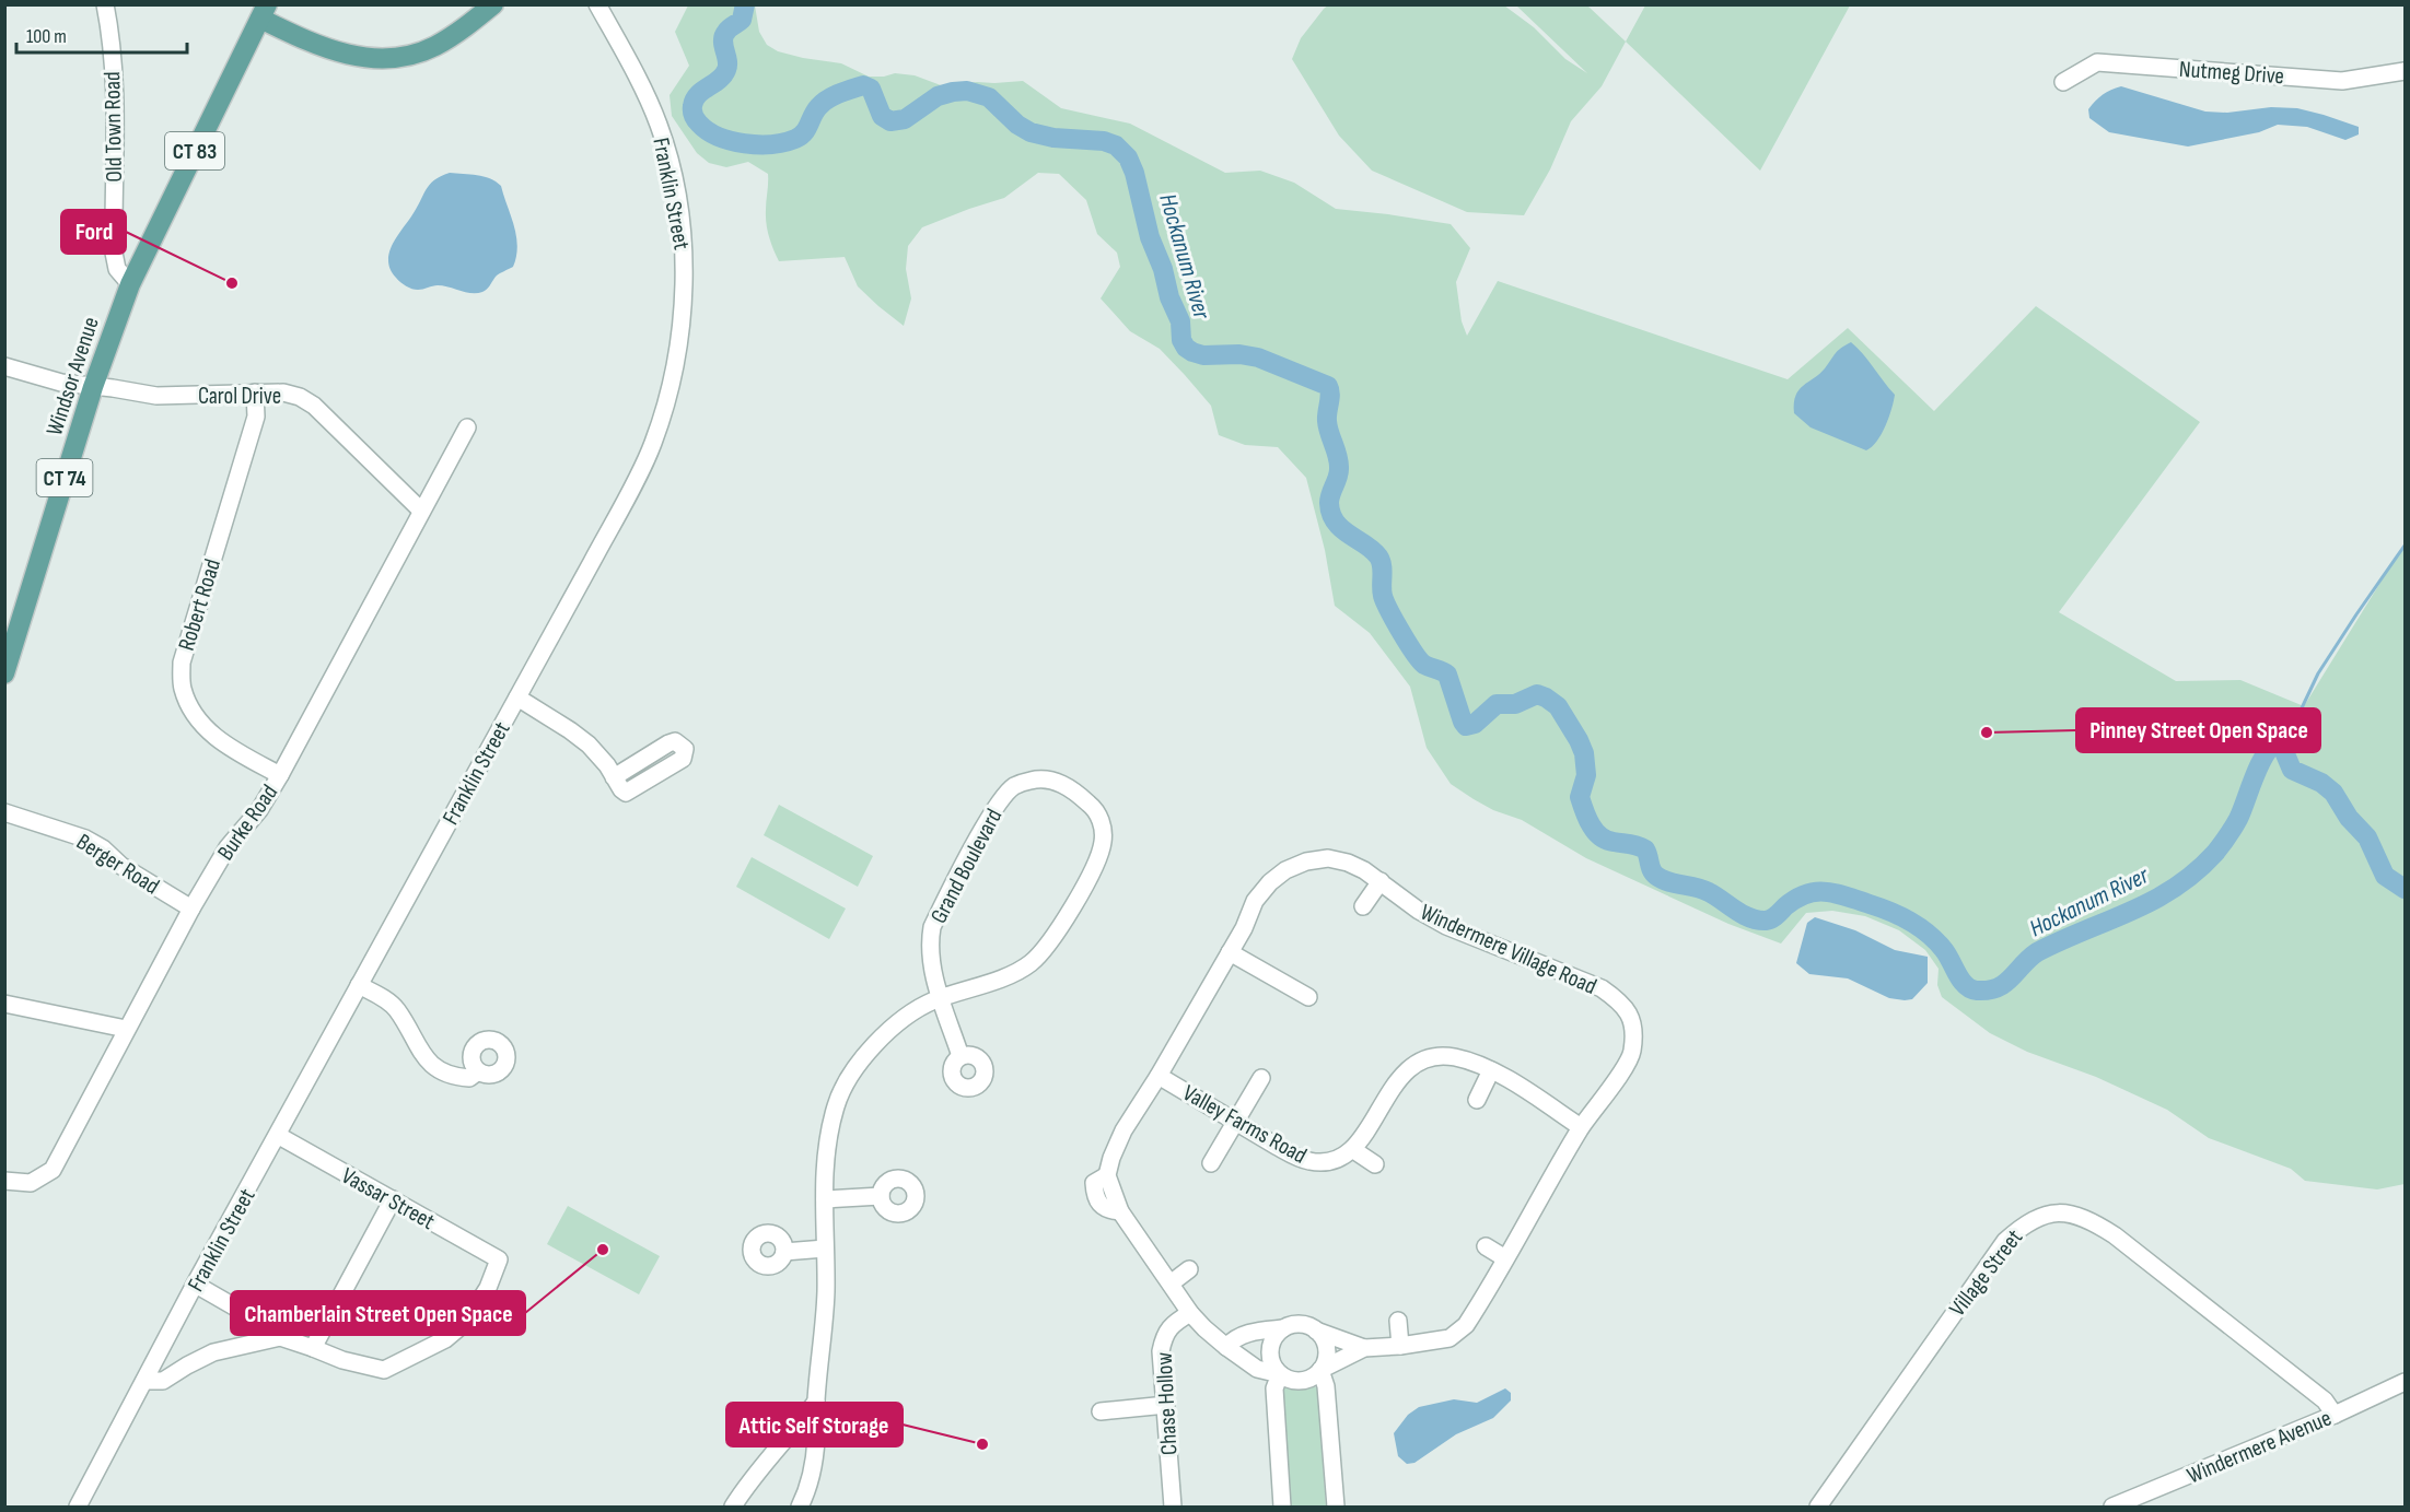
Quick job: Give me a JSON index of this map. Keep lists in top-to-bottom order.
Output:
{
  "streets": {
    "main road": ["CT 83", "Windsor Avenue", "CT 74"],
    "street": [
      "Nutmeg Drive",
      "Old Town Road",
      "Franklin Street",
      "Carol Drive",
      "Robert Road",
      "Burke Road",
      "Berger Road",
      "Grand Boulevard",
      "Windermere Village Road",
      "Valley Farms Road",
      "Vassar Street",
      "Village Street",
      "Chase Hollow",
      "Windermere Avenue"
    ]
  },
  "crossings": [
    ["Old Town Road", "CT 83"],
    ["Old Town Road", "Windsor Avenue"],
    ["CT 83", "Windsor Avenue"],
    ["Franklin Street", "Vassar Street"],
    ["Windsor Avenue", "Carol Drive"],
    ["Carol Drive", "Robert Road"],
    ["Carol Drive", "Burke Road"],
    ["Robert Road", "Burke Road"],
    ["Burke Road", "Berger Road"],
    ["Windermere Village Road", "Valley Farms Road"],
    ["Windermere Village Road", "Chase Hollow"],
    ["Village Street", "Windermere Avenue"]
  ],
  "water": ["Hockanum River"],
  "places": [
    "Ford",
    "Pinney Street Open Space",
    "Chamberlain Street Open Space",
    "Attic Self Storage"
  ],
  "scale_bar": "100 m"
}
